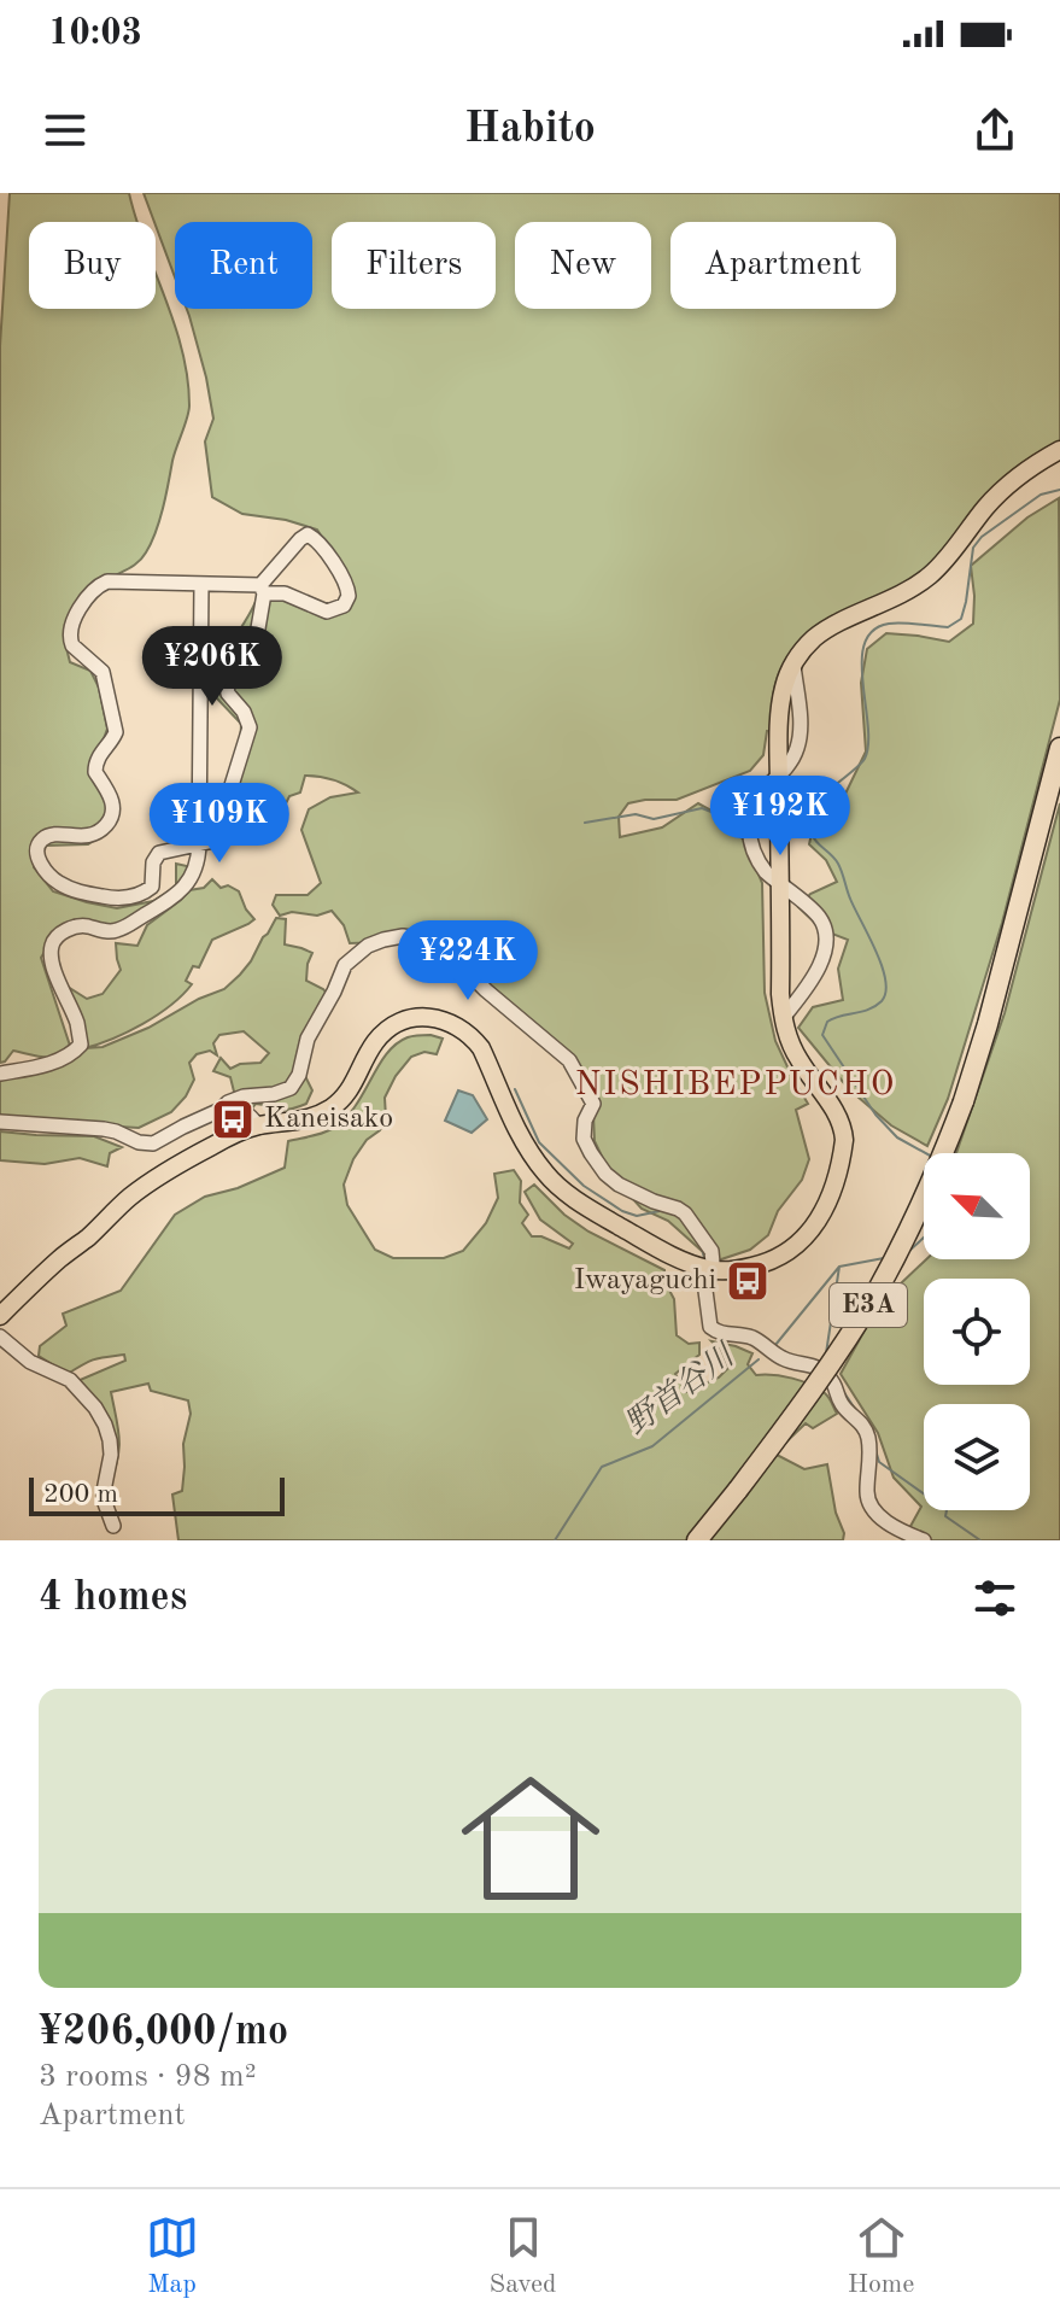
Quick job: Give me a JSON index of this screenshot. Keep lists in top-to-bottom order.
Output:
{
  "streets": {
    "highway": ["E3A"]
  },
  "districts": ["NISHIBEPPUCHO"],
  "water": ["野首谷川"],
  "places": {
    "bus stop": ["Kaneisako", "Iwayaguchi"]
  },
  "scale_bar": "200 m",
  "north": "top left",
  "page": {
    "status": "10:03",
    "header": "Habito",
    "chip": [
      "Buy",
      "Rent",
      "Filters",
      "New",
      "Apartment"
    ],
    "price": [
      "¥206K",
      "¥192K",
      "¥109K",
      "¥224K"
    ],
    "scale": "200 m",
    "heading": "4 homes",
    "list": [
      {
        "name": "¥206,000/mo",
        "note": "3 rooms · 98 m² · Apartment"
      }
    ],
    "tabs": ["Map", "Saved", "Home"]
  }
}
